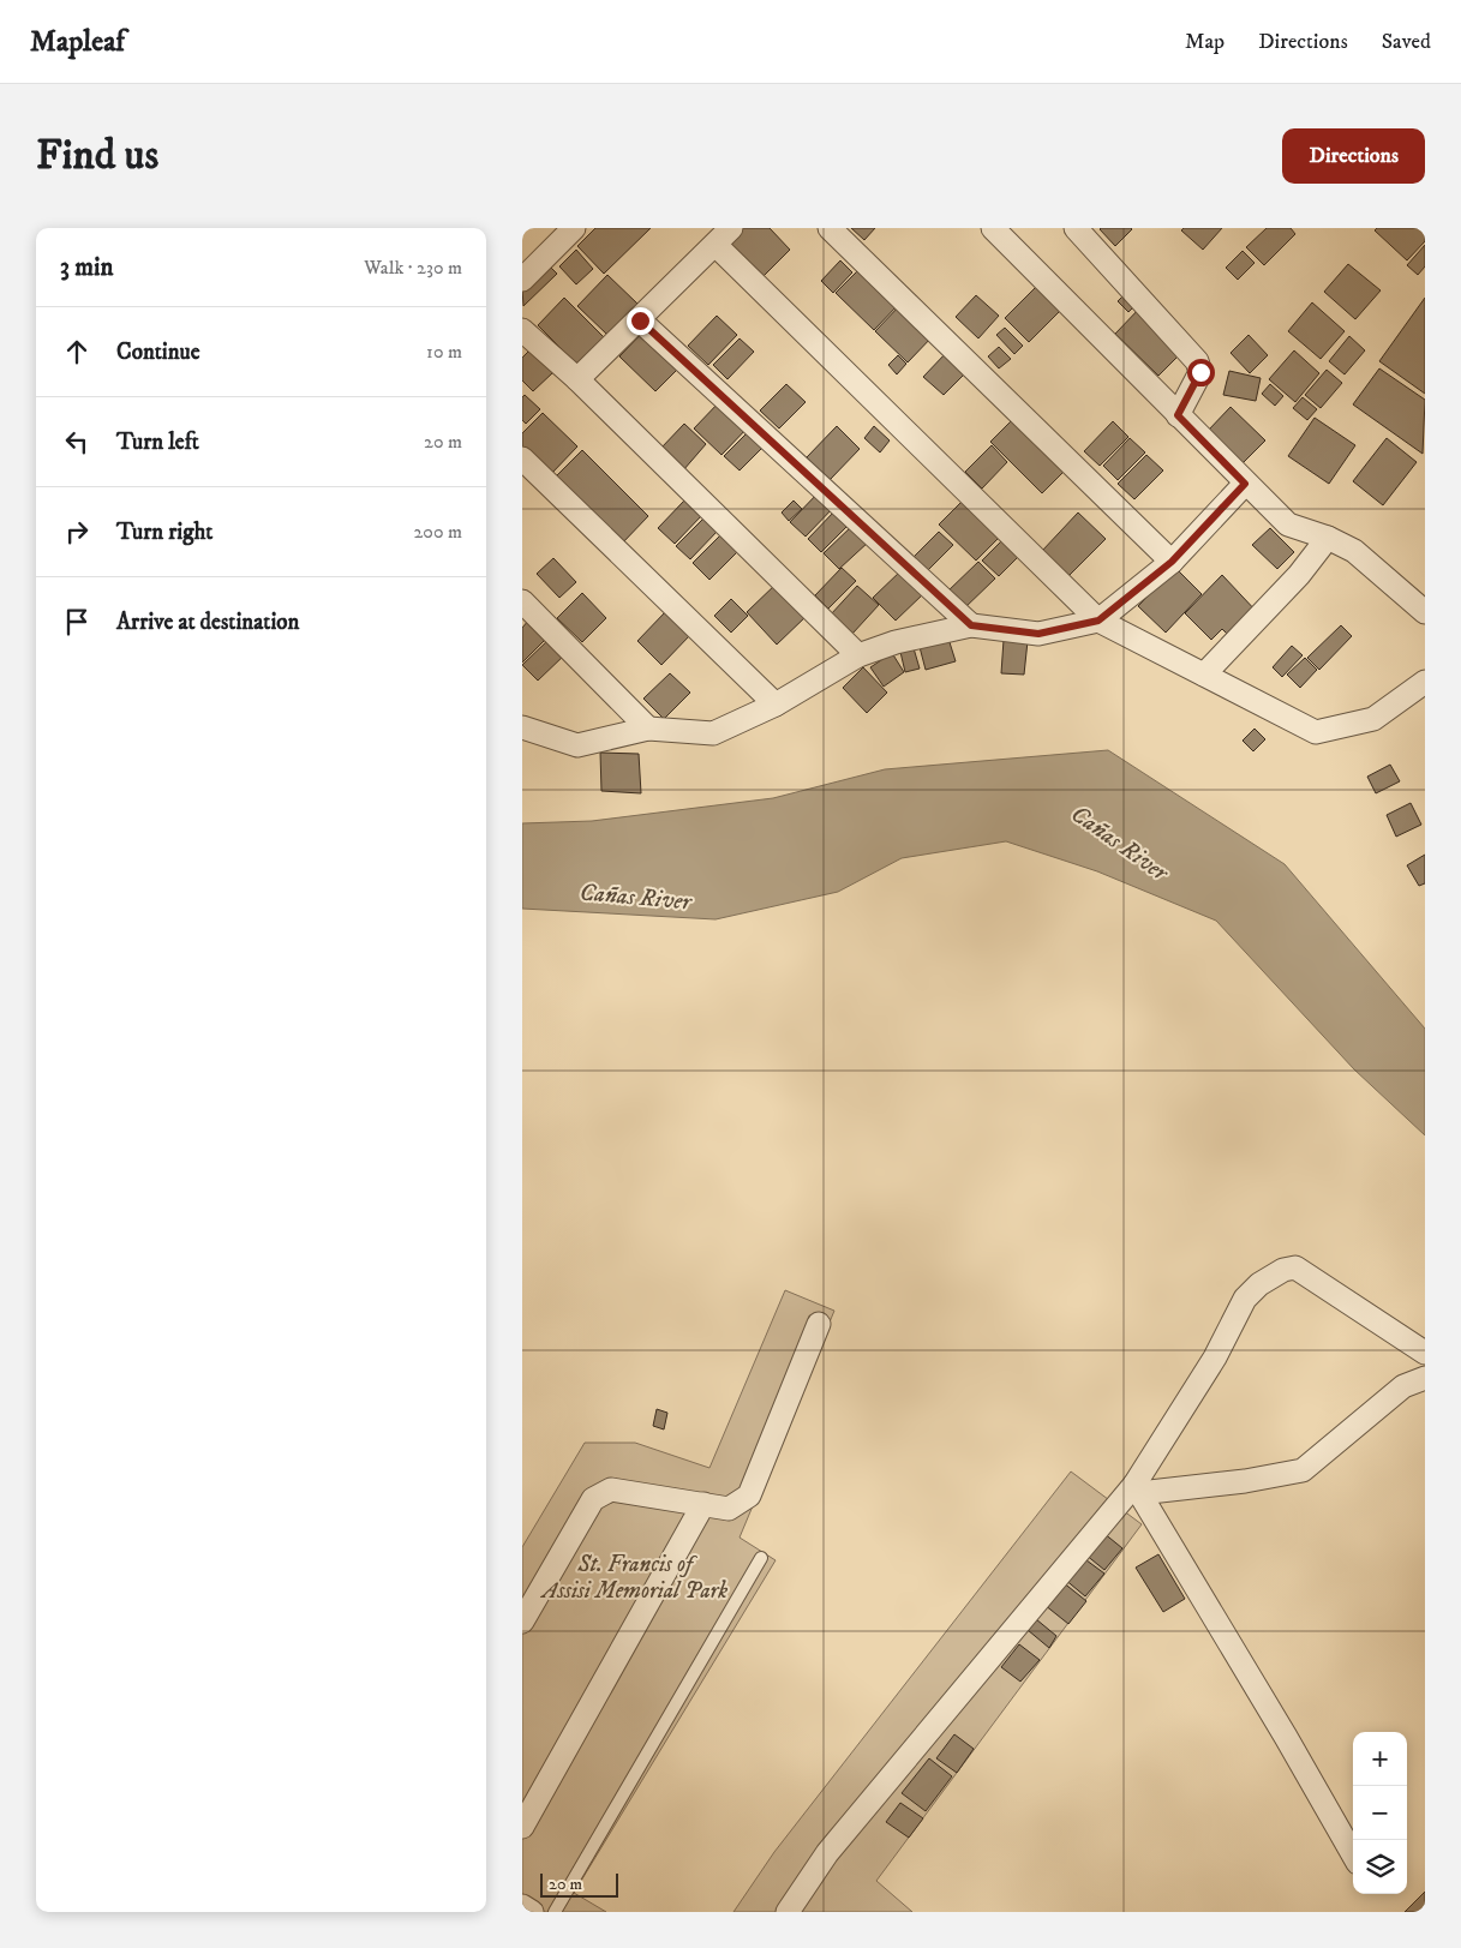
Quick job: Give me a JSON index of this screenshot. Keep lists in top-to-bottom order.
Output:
{
  "water": ["Cañas River"],
  "parks": ["St. Francis of Assisi Memorial Park"],
  "scale_bar": "20 m",
  "page": {
    "header": "Mapleaf",
    "nav": ["Map", "Directions", "Saved"],
    "buttons": "Directions",
    "title": "Find us",
    "heading": ["3 min", "Walk · 230 m"],
    "list": [
      ["Continue", "10 m"],
      ["Turn left", "20 m"],
      ["Turn right", "200 m"],
      "Arrive at destination"
    ],
    "map_buttons": ["+", "−"],
    "scale": "20 m"
  }
}
